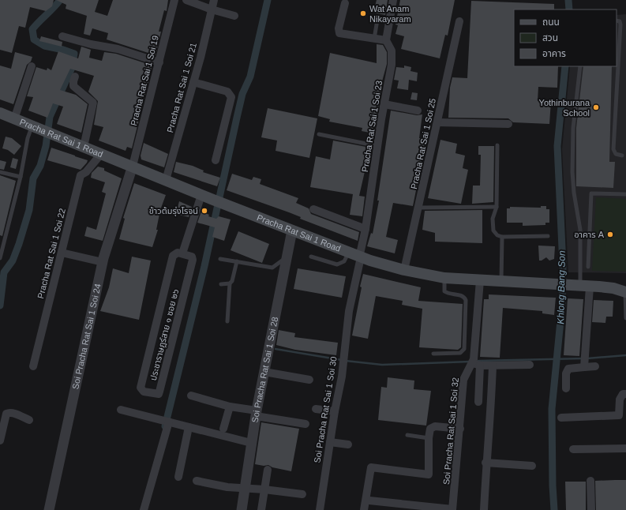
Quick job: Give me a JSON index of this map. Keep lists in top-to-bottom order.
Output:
{
  "streets": {
    "main road": ["Pracha Rat Sai 1 Road"],
    "street": [
      "Pracha Rat Sai 1 Soi 19",
      "Pracha Rat Sai 1 Soi 21",
      "Pracha Rat Sai 1 Soi 23",
      "Pracha Rat Sai 1 Soi 25",
      "Pracha Rat Sai 1 Soi 22",
      "ประชาราษฎร์สาย ๑ ซอย ๒๖",
      "Soi Pracha Rat Sai 1 Soi 24",
      "Soi Pracha Rat Sai 1 Soi 28",
      "Soi Pracha Rat Sai 1 Soi 30",
      "Soi Pracha Rat Sai 1 Soi 32"
    ]
  },
  "crossings": [
    ["Pracha Rat Sai 1 Soi 19", "Pracha Rat Sai 1 Road"],
    ["Pracha Rat Sai 1 Soi 19", "Soi Pracha Rat Sai 1 Soi 24"],
    ["Pracha Rat Sai 1 Soi 21", "Pracha Rat Sai 1 Road"],
    ["Pracha Rat Sai 1 Soi 23", "Pracha Rat Sai 1 Road"],
    ["Pracha Rat Sai 1 Soi 23", "Soi Pracha Rat Sai 1 Soi 30"],
    ["Pracha Rat Sai 1 Road", "Pracha Rat Sai 1 Soi 25"],
    ["Pracha Rat Sai 1 Road", "Pracha Rat Sai 1 Soi 22"],
    ["Pracha Rat Sai 1 Road", "Soi Pracha Rat Sai 1 Soi 24"],
    ["Pracha Rat Sai 1 Road", "Soi Pracha Rat Sai 1 Soi 28"],
    ["Pracha Rat Sai 1 Road", "Soi Pracha Rat Sai 1 Soi 30"],
    ["Pracha Rat Sai 1 Road", "Soi Pracha Rat Sai 1 Soi 32"]
  ],
  "water": ["Khlong Bang Son"],
  "places": [
    "Wat Anam Nikayaram",
    "Yothinburana School",
    "ข้าวต้มรุ่งโรจน์",
    "อาคาร A"
  ],
  "legend": ["ถนน", "สวน", "อาคาร"]
}
